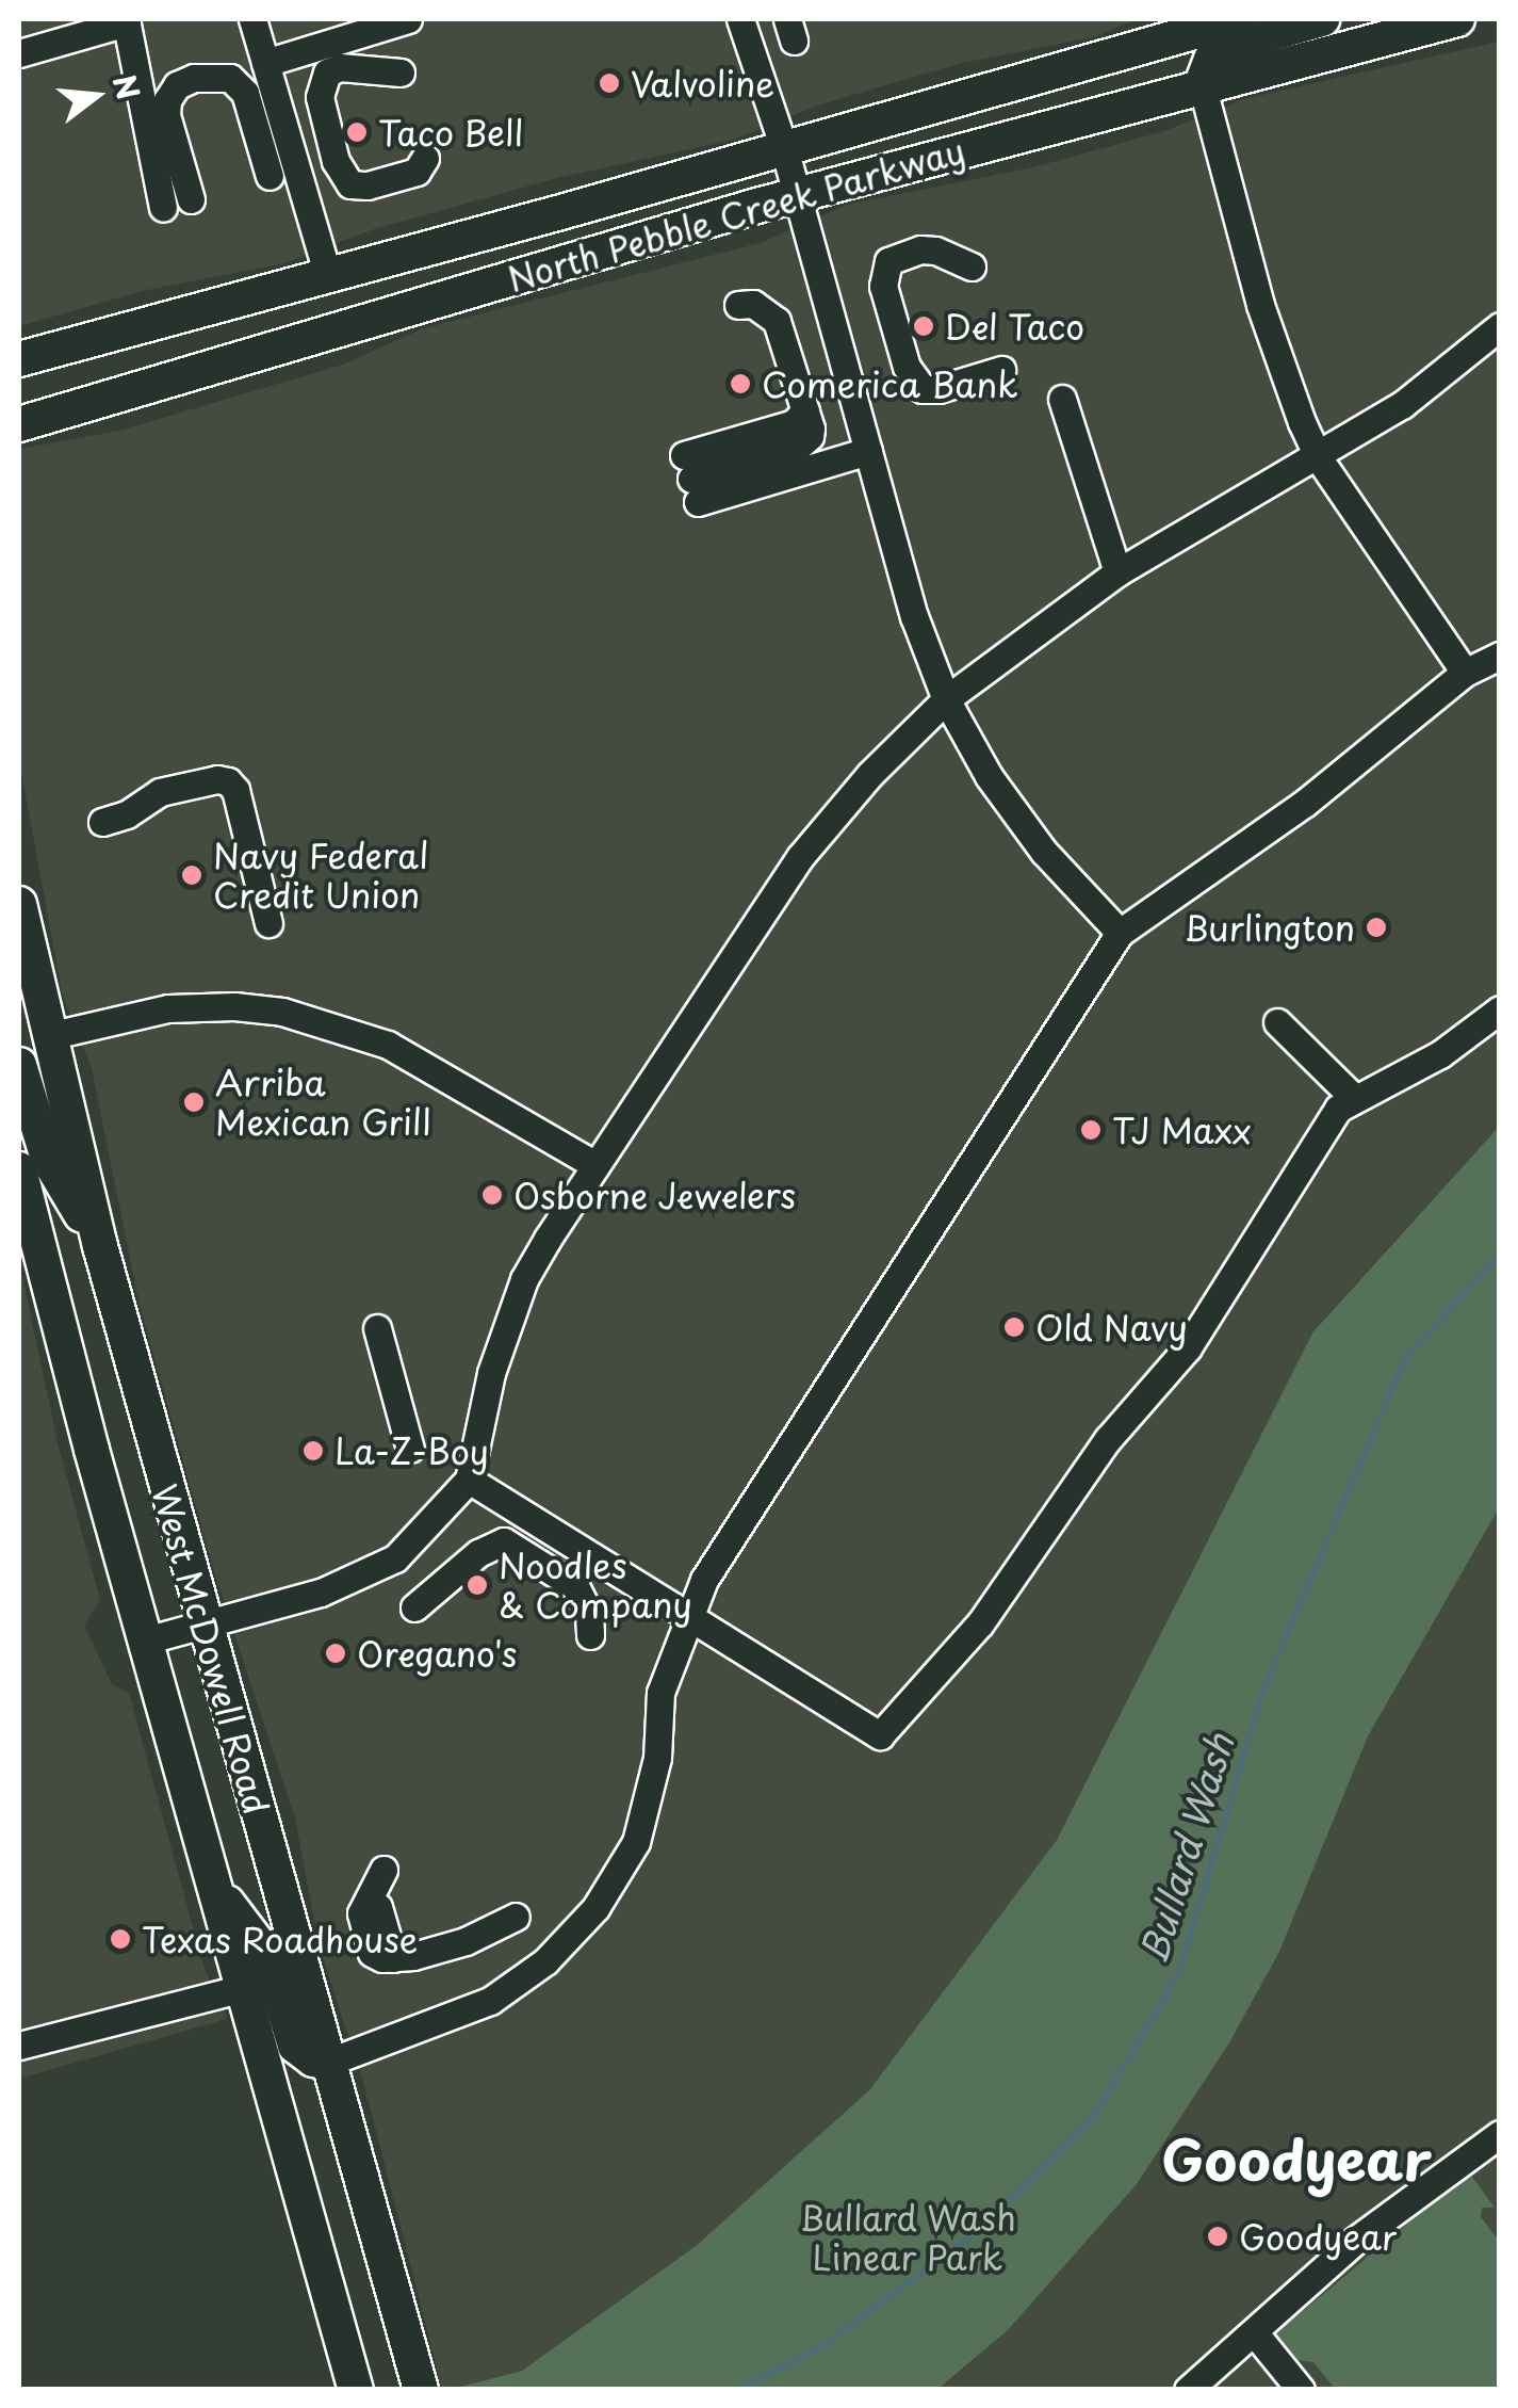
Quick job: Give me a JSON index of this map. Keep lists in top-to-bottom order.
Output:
{
  "streets": {
    "main road": ["North Pebble Creek Parkway", "West McDowell Road"]
  },
  "districts": ["Goodyear"],
  "water": ["Bullard Wash"],
  "parks": ["Bullard Wash Linear Park"],
  "places": [
    "Valvoline",
    "Taco Bell",
    "Del Taco",
    "Comerica Bank",
    "Navy Federal Credit Union",
    "Burlington",
    "Arriba Mexican Grill",
    "TJ Maxx",
    "Osborne Jewelers",
    "Old Navy",
    "La-Z-Boy",
    "Noodles & Company",
    "Oregano's",
    "Texas Roadhouse",
    "Goodyear"
  ],
  "north": "right"
}
